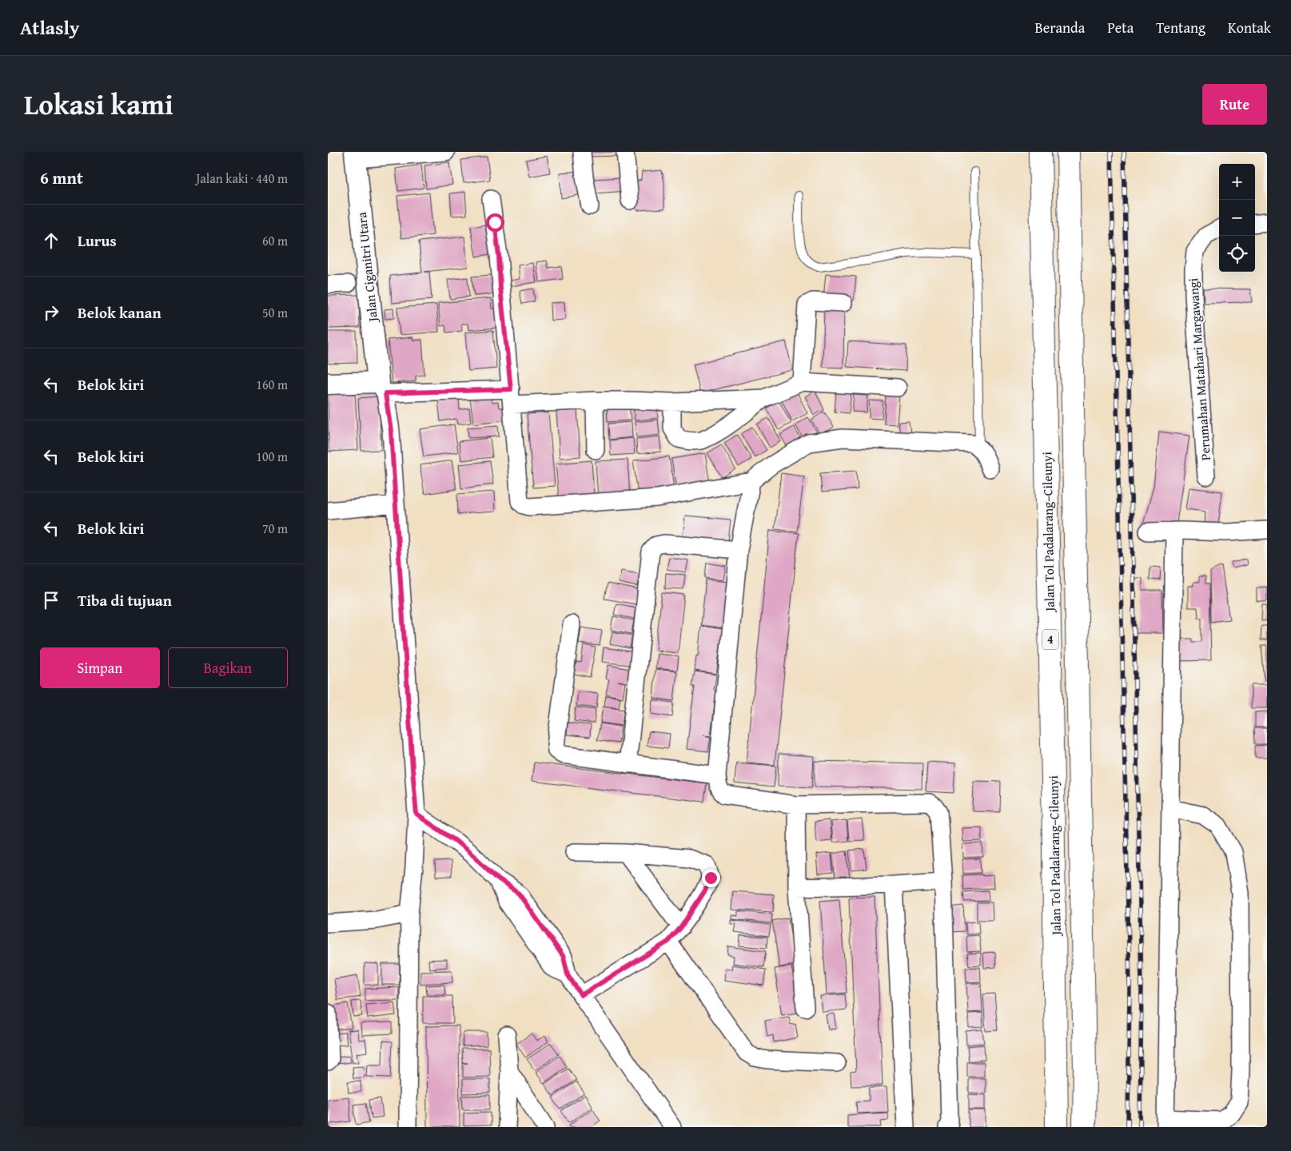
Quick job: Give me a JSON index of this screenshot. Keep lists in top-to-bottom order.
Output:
{
  "streets": {
    "highway": ["Jalan Tol Padalarang–Cileunyi", "4"],
    "street": ["Jalan Ciganitri Utara", "Perumahan Matahari Margawangi"]
  },
  "page": {
    "header": "Atlasly",
    "nav": [
      "Beranda",
      "Peta",
      "Tentang",
      "Kontak"
    ],
    "title": "Lokasi kami",
    "buttons": [
      "Rute",
      ["Simpan", "Bagikan"]
    ],
    "heading": ["6 mnt", "Jalan kaki · 440 m"],
    "map_buttons": ["+", "−"],
    "list": [
      ["Lurus", "60 m"],
      ["Belok kanan", "50 m"],
      ["Belok kiri", "160 m"],
      ["Belok kiri", "100 m"],
      ["Belok kiri", "70 m"],
      "Tiba di tujuan"
    ]
  }
}
